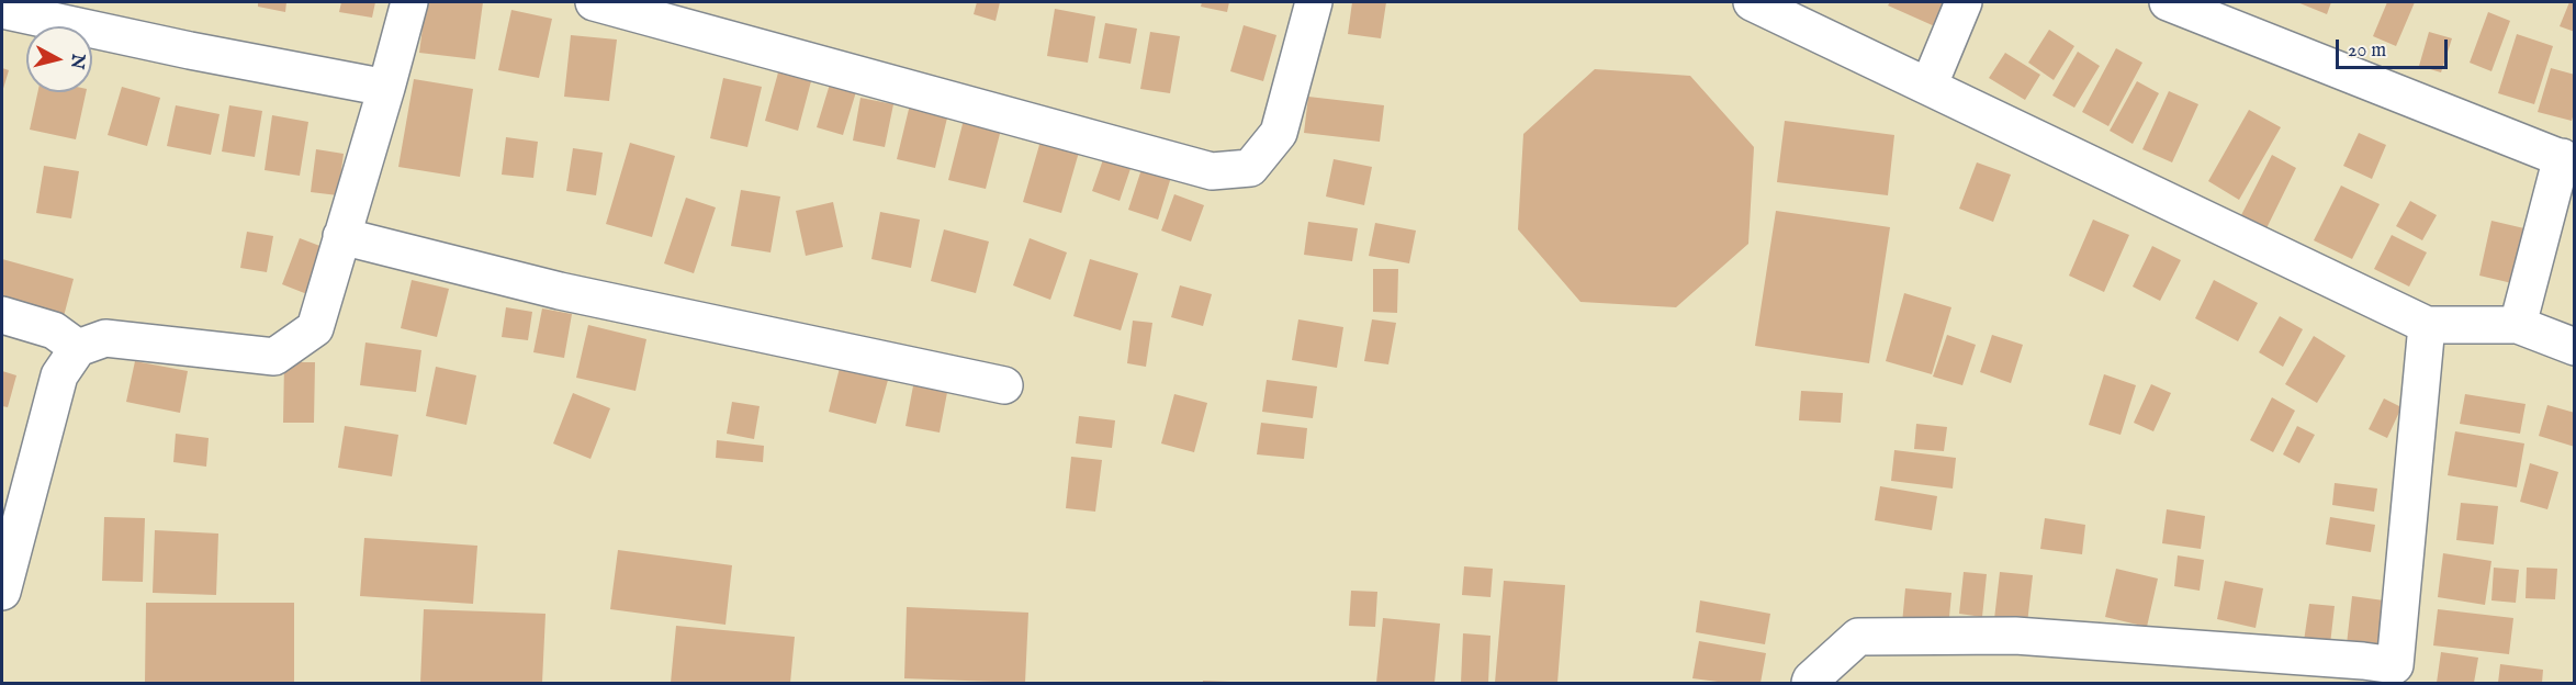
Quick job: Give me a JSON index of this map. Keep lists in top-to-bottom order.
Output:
{
  "scale_bar": "20 m",
  "north": "right"
}
